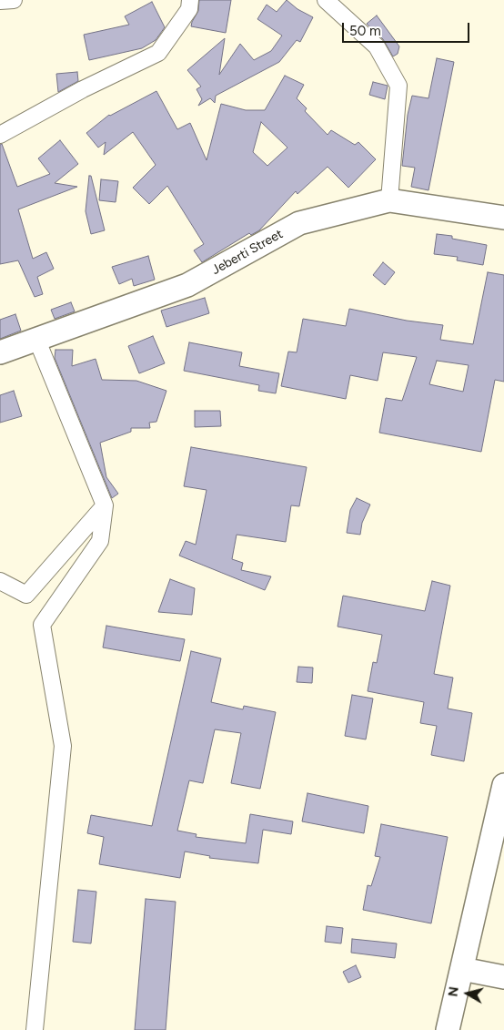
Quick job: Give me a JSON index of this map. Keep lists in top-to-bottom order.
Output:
{
  "streets": {
    "street": ["Jeberti Street"]
  },
  "scale_bar": "50 m",
  "north": "left"
}
